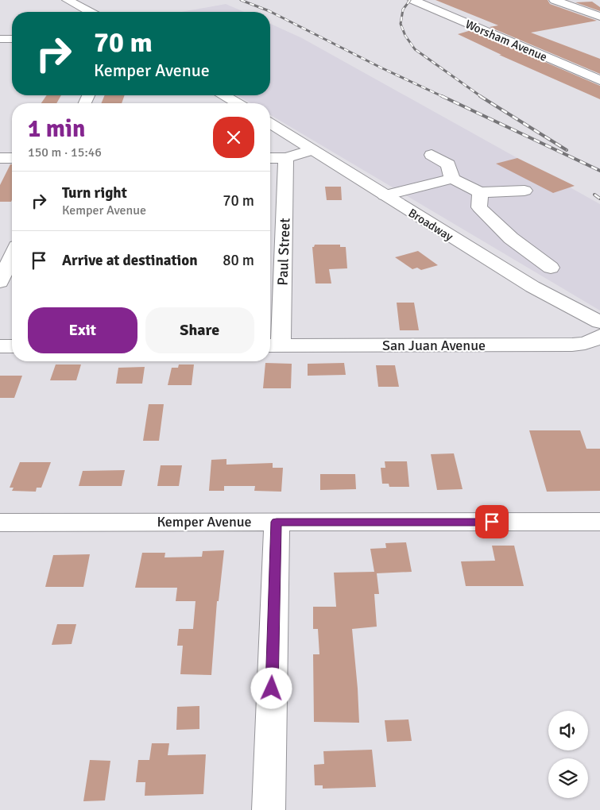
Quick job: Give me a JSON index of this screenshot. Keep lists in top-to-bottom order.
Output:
{
  "streets": {
    "street": [
      "Worsham Avenue",
      "Broadway",
      "Paul Street",
      "San Juan Avenue",
      "Kemper Avenue"
    ]
  },
  "crossings": [
    ["Paul Street", "San Juan Avenue"]
  ],
  "page": {
    "turn": ["70 m", "Kemper Avenue"],
    "heading": ["1 min", "150 m · 15:46"],
    "list": [
      {
        "name": "Turn right",
        "note": "Kemper Avenue",
        "value": "70 m"
      },
      {
        "name": "Arrive at destination",
        "value": "80 m"
      }
    ],
    "buttons": ["Exit", "Share"]
  }
}
